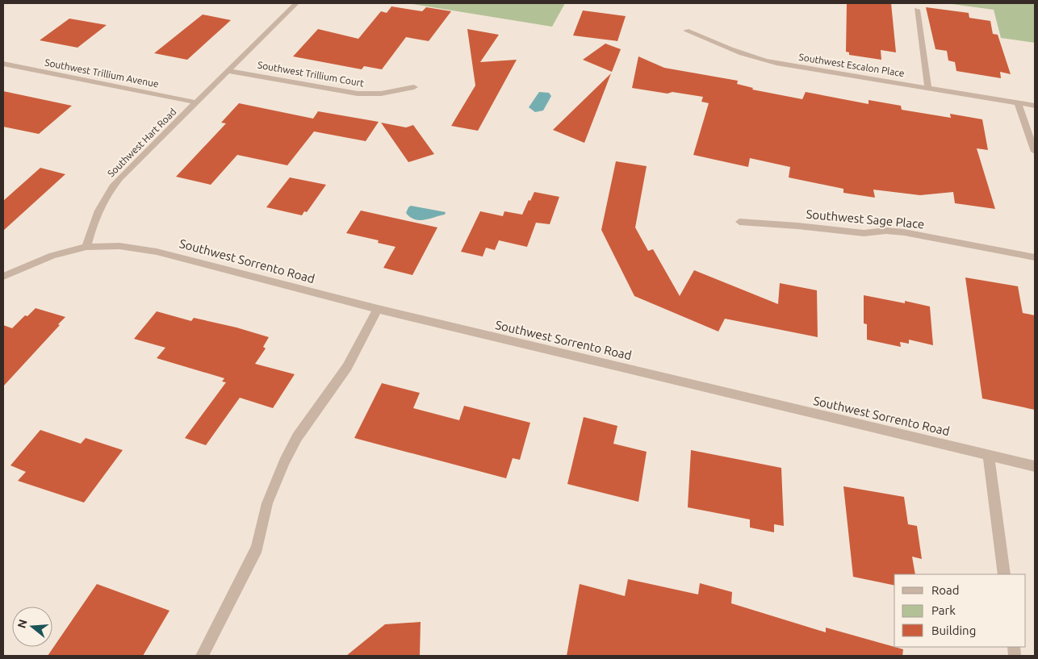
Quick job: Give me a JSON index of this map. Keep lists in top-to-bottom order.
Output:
{
  "streets": {
    "street": [
      "Southwest Escalon Place",
      "Southwest Trillium Avenue",
      "Southwest Trillium Court",
      "Southwest Hart Road",
      "Southwest Sage Place",
      "Southwest Sorrento Road"
    ]
  },
  "crossings": [
    ["Southwest Trillium Avenue", "Southwest Hart Road"],
    ["Southwest Trillium Court", "Southwest Hart Road"],
    ["Southwest Hart Road", "Southwest Sorrento Road"]
  ],
  "legend": ["Road", "Park", "Building"],
  "north": "left"
}
